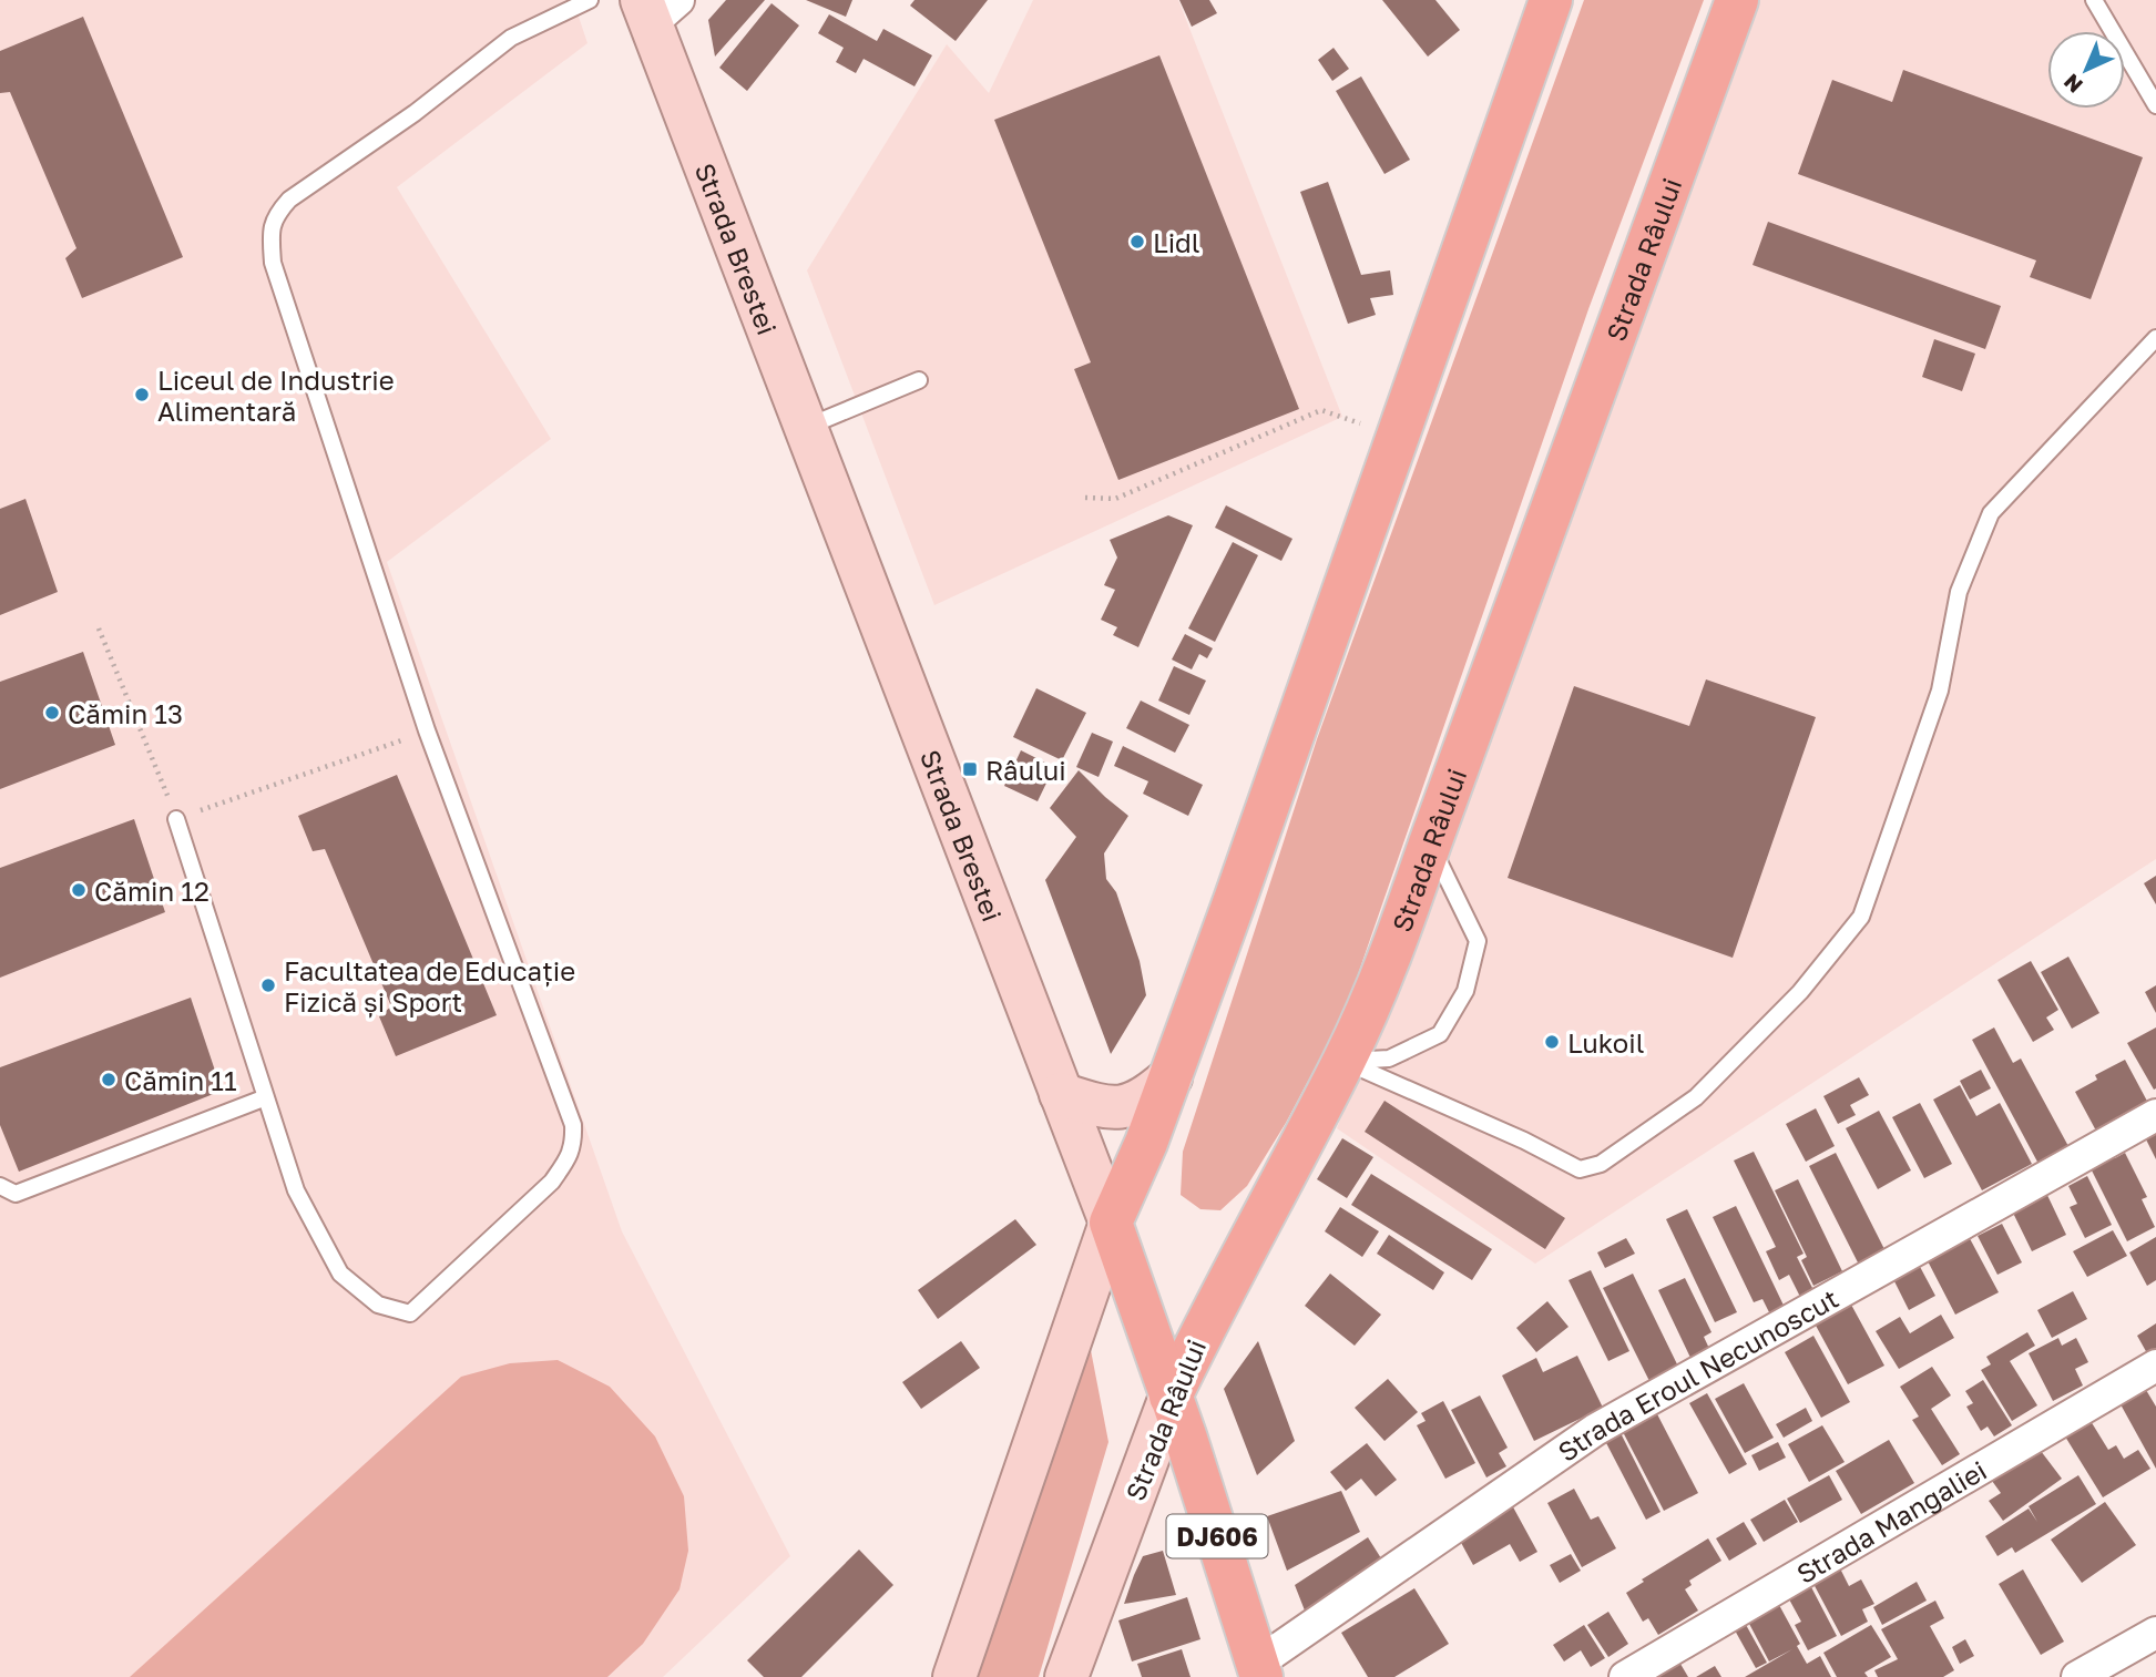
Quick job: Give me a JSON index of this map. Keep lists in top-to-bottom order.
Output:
{
  "streets": {
    "main road": ["Strada Brestei", "Strada Râului", "DJ606"],
    "street": ["Strada Eroul Necunoscut", "Strada Mangaliei"]
  },
  "crossings": [
    ["Strada Brestei", "Strada Râului"],
    ["Strada Brestei", "Strada Eroul Necunoscut"]
  ],
  "places": {
    "other": [
      "Lidl",
      "Liceul de Industrie Alimentară",
      "Cămin 13",
      "Cămin 12",
      "Facultatea de Educație Fizică și Sport",
      "Lukoil",
      "Cămin 11"
    ],
    "transit": ["Râului"]
  },
  "north": "bottom left"
}
